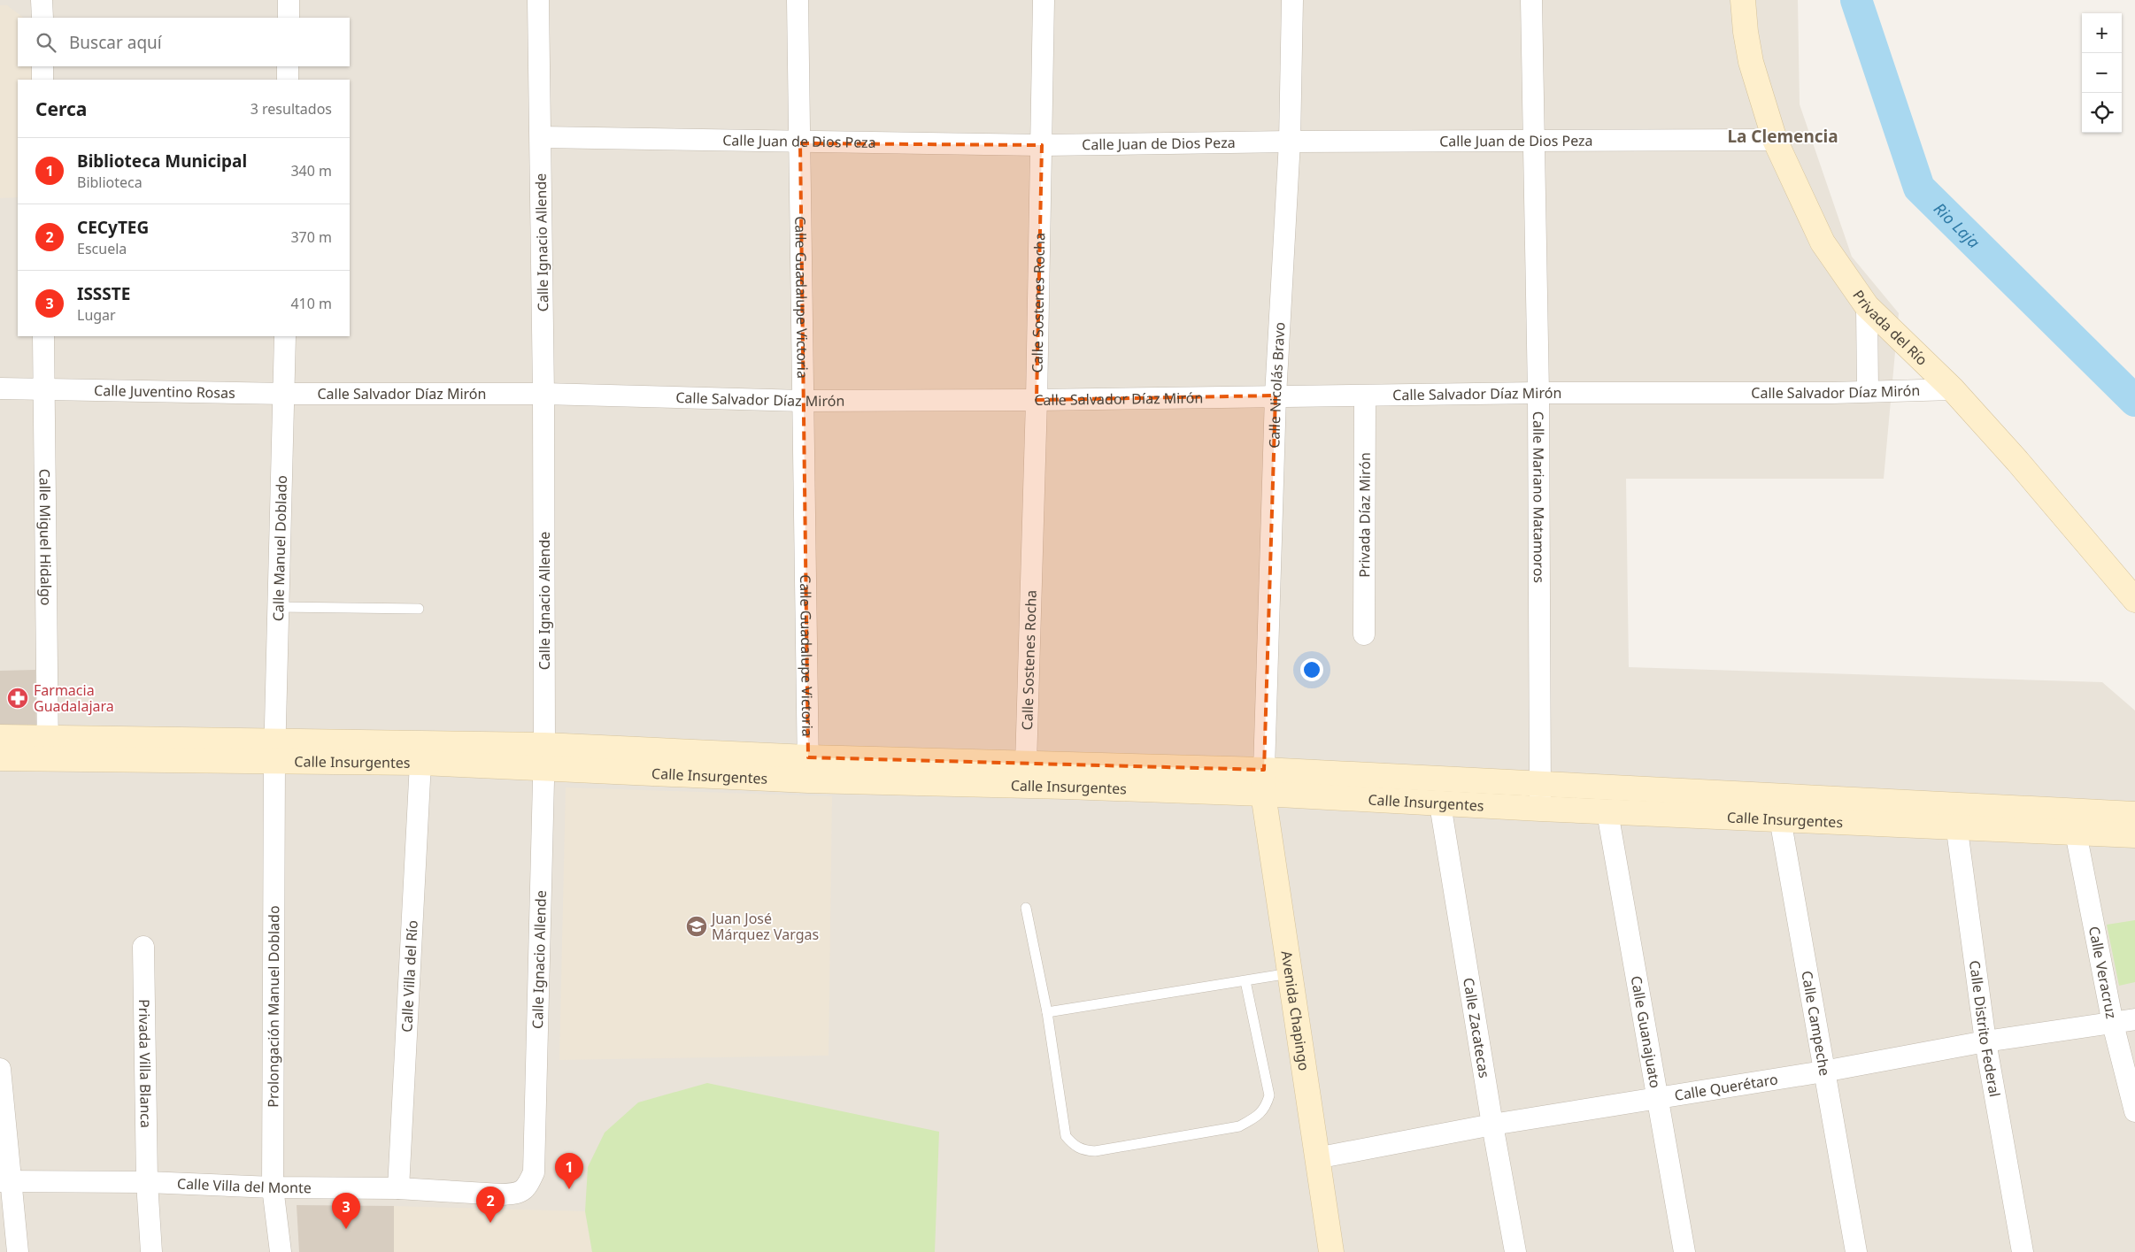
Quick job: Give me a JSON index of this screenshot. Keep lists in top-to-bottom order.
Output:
{
  "streets": {
    "main road": ["Privada del Río", "Calle Insurgentes", "Avenida Chapingo"],
    "street": [
      "Calle Juan de Dios Peza",
      "Calle Ignacio Allende",
      "Calle Guadalupe Victoria",
      "Calle Sostenes Rocha",
      "Calle Nicolás Bravo",
      "Calle Juventino Rosas",
      "Calle Salvador Díaz Mirón",
      "Calle Mariano Matamoros",
      "Privada Díaz Mirón",
      "Calle Miguel Hidalgo",
      "Calle Manuel Doblado",
      "Calle Veracruz",
      "Calle Villa del Río",
      "Prolongación Manuel Doblado",
      "Calle Campeche",
      "Calle Zacatecas",
      "Calle Distrito Federal",
      "Calle Guanajuato",
      "Privada Villa Blanca",
      "Calle Querétaro",
      "Calle Villa del Monte"
    ]
  },
  "crossings": [
    ["Calle Juan de Dios Peza", "Calle Ignacio Allende"],
    ["Calle Juan de Dios Peza", "Calle Guadalupe Victoria"],
    ["Calle Juan de Dios Peza", "Calle Sostenes Rocha"],
    ["Calle Juan de Dios Peza", "Privada del Río"],
    ["Calle Juan de Dios Peza", "Calle Nicolás Bravo"],
    ["Calle Juan de Dios Peza", "Calle Mariano Matamoros"],
    ["Calle Ignacio Allende", "Calle Salvador Díaz Mirón"],
    ["Calle Ignacio Allende", "Calle Insurgentes"],
    ["Calle Ignacio Allende", "Calle Villa del Monte"],
    ["Calle Guadalupe Victoria", "Calle Salvador Díaz Mirón"],
    ["Calle Guadalupe Victoria", "Calle Insurgentes"],
    ["Calle Sostenes Rocha", "Calle Salvador Díaz Mirón"],
    ["Calle Sostenes Rocha", "Calle Insurgentes"],
    ["Privada del Río", "Calle Salvador Díaz Mirón"],
    ["Calle Nicolás Bravo", "Calle Salvador Díaz Mirón"],
    ["Calle Nicolás Bravo", "Calle Insurgentes"],
    ["Calle Nicolás Bravo", "Avenida Chapingo"],
    ["Calle Juventino Rosas", "Calle Salvador Díaz Mirón"],
    ["Calle Juventino Rosas", "Calle Miguel Hidalgo"],
    ["Calle Juventino Rosas", "Calle Manuel Doblado"],
    ["Calle Salvador Díaz Mirón", "Calle Mariano Matamoros"],
    ["Calle Salvador Díaz Mirón", "Privada Díaz Mirón"],
    ["Calle Salvador Díaz Mirón", "Calle Manuel Doblado"],
    ["Calle Mariano Matamoros", "Calle Insurgentes"],
    ["Calle Miguel Hidalgo", "Calle Insurgentes"],
    ["Calle Manuel Doblado", "Calle Insurgentes"],
    ["Calle Manuel Doblado", "Prolongación Manuel Doblado"],
    ["Calle Insurgentes", "Calle Veracruz"],
    ["Calle Insurgentes", "Calle Villa del Río"],
    ["Calle Insurgentes", "Prolongación Manuel Doblado"],
    ["Calle Insurgentes", "Avenida Chapingo"],
    ["Calle Insurgentes", "Calle Campeche"],
    ["Calle Insurgentes", "Calle Zacatecas"],
    ["Calle Insurgentes", "Calle Distrito Federal"],
    ["Calle Insurgentes", "Calle Guanajuato"],
    ["Calle Veracruz", "Calle Querétaro"],
    ["Calle Villa del Río", "Calle Villa del Monte"],
    ["Prolongación Manuel Doblado", "Calle Villa del Monte"],
    ["Avenida Chapingo", "Calle Querétaro"],
    ["Calle Campeche", "Calle Querétaro"],
    ["Calle Zacatecas", "Calle Querétaro"],
    ["Calle Distrito Federal", "Calle Querétaro"],
    ["Calle Guanajuato", "Calle Querétaro"],
    ["Privada Villa Blanca", "Calle Villa del Monte"]
  ],
  "districts": ["La Clemencia"],
  "water": ["Rio Laja"],
  "places": {
    "pharmacy": ["Farmacia Guadalajara"],
    "school or university": ["Juan José Márquez Vargas"]
  },
  "page": {
    "map_buttons": ["+", "−"],
    "search": "Buscar aquí",
    "heading": ["Cerca", "3 resultados"],
    "list": [
      {
        "mark": "1",
        "name": "Biblioteca Municipal",
        "note": "Biblioteca",
        "value": "340 m"
      },
      {
        "mark": "2",
        "name": "CECyTEG",
        "note": "Escuela",
        "value": "370 m"
      },
      {
        "mark": "3",
        "name": "ISSSTE",
        "note": "Lugar",
        "value": "410 m"
      }
    ],
    "pins": ["1", "2", "3"]
  }
}
